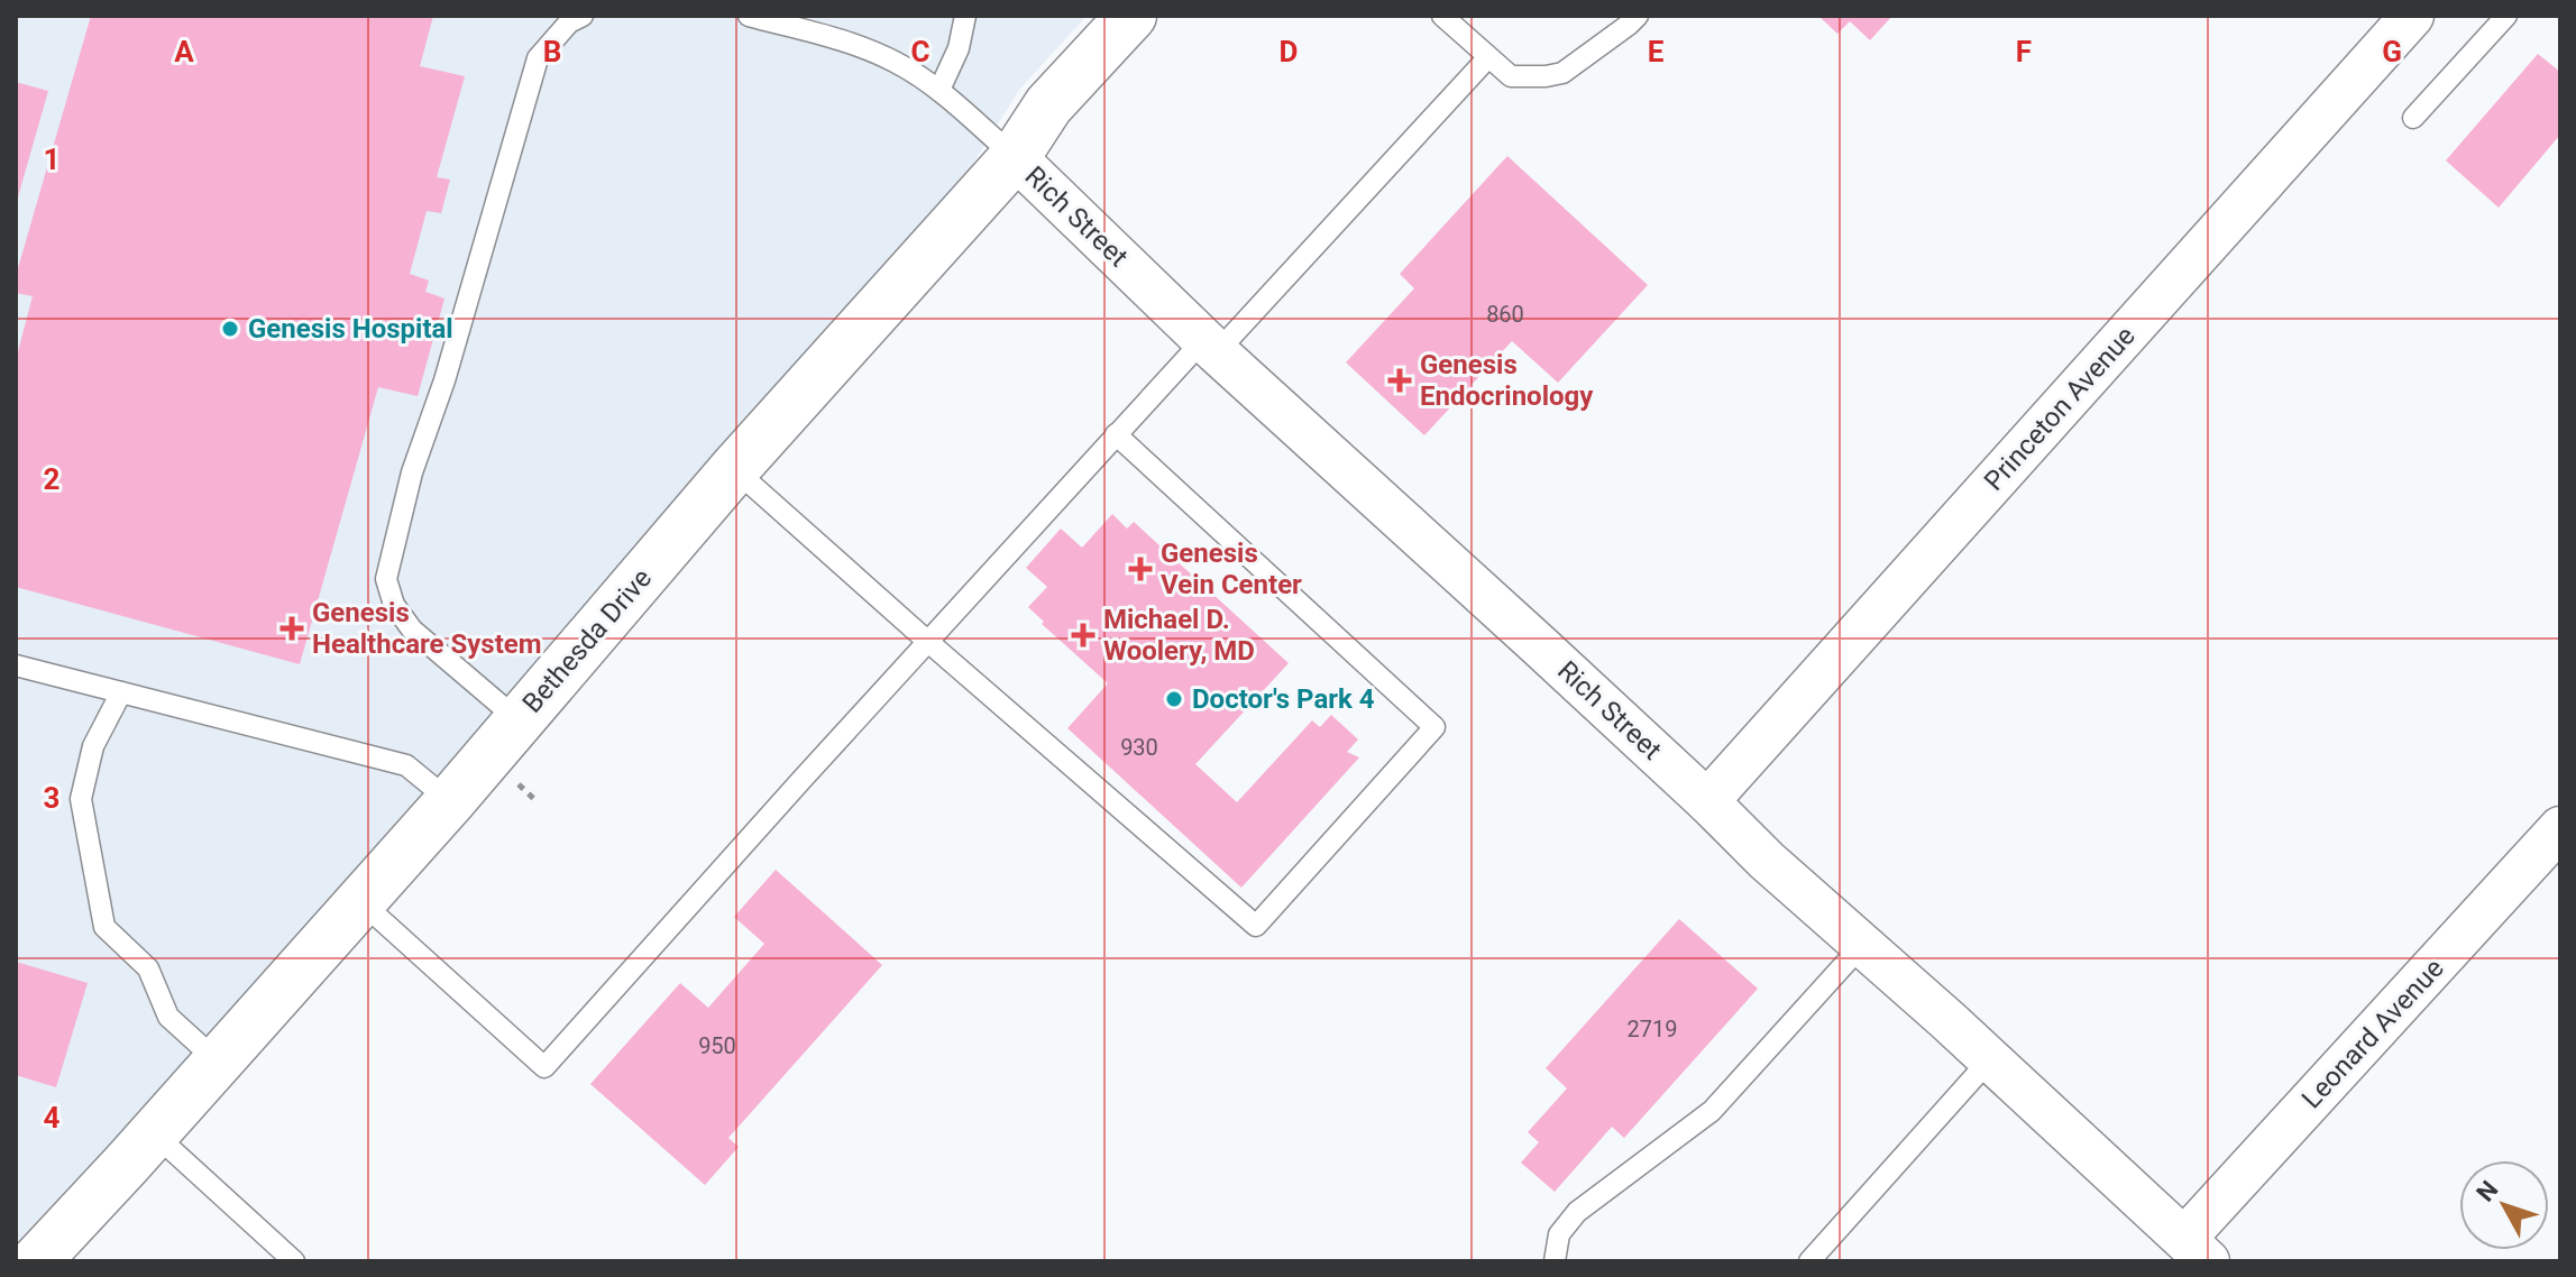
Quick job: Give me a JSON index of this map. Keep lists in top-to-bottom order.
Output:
{
  "streets": {
    "street": [
      "Rich Street",
      "Princeton Avenue",
      "Bethesda Drive",
      "Leonard Avenue"
    ]
  },
  "crossings": [
    ["Rich Street", "Princeton Avenue"],
    ["Rich Street", "Bethesda Drive"],
    ["Rich Street", "Leonard Avenue"]
  ],
  "places": {
    "other": ["Genesis Hospital", "Doctor's Park 4"],
    "health": [
      "Genesis Endocrinology",
      "Genesis Vein Center",
      "Genesis Healthcare System",
      "Michael D. Woolery, MD"
    ]
  },
  "house_numbers": [
    "860",
    "930",
    "2719",
    "950"
  ],
  "north": "top left",
  "grid": {
    "columns": [
      "A",
      "B",
      "C",
      "D",
      "E",
      "F",
      "G"
    ],
    "rows": [
      "1",
      "2",
      "3",
      "4"
    ]
  }
}
